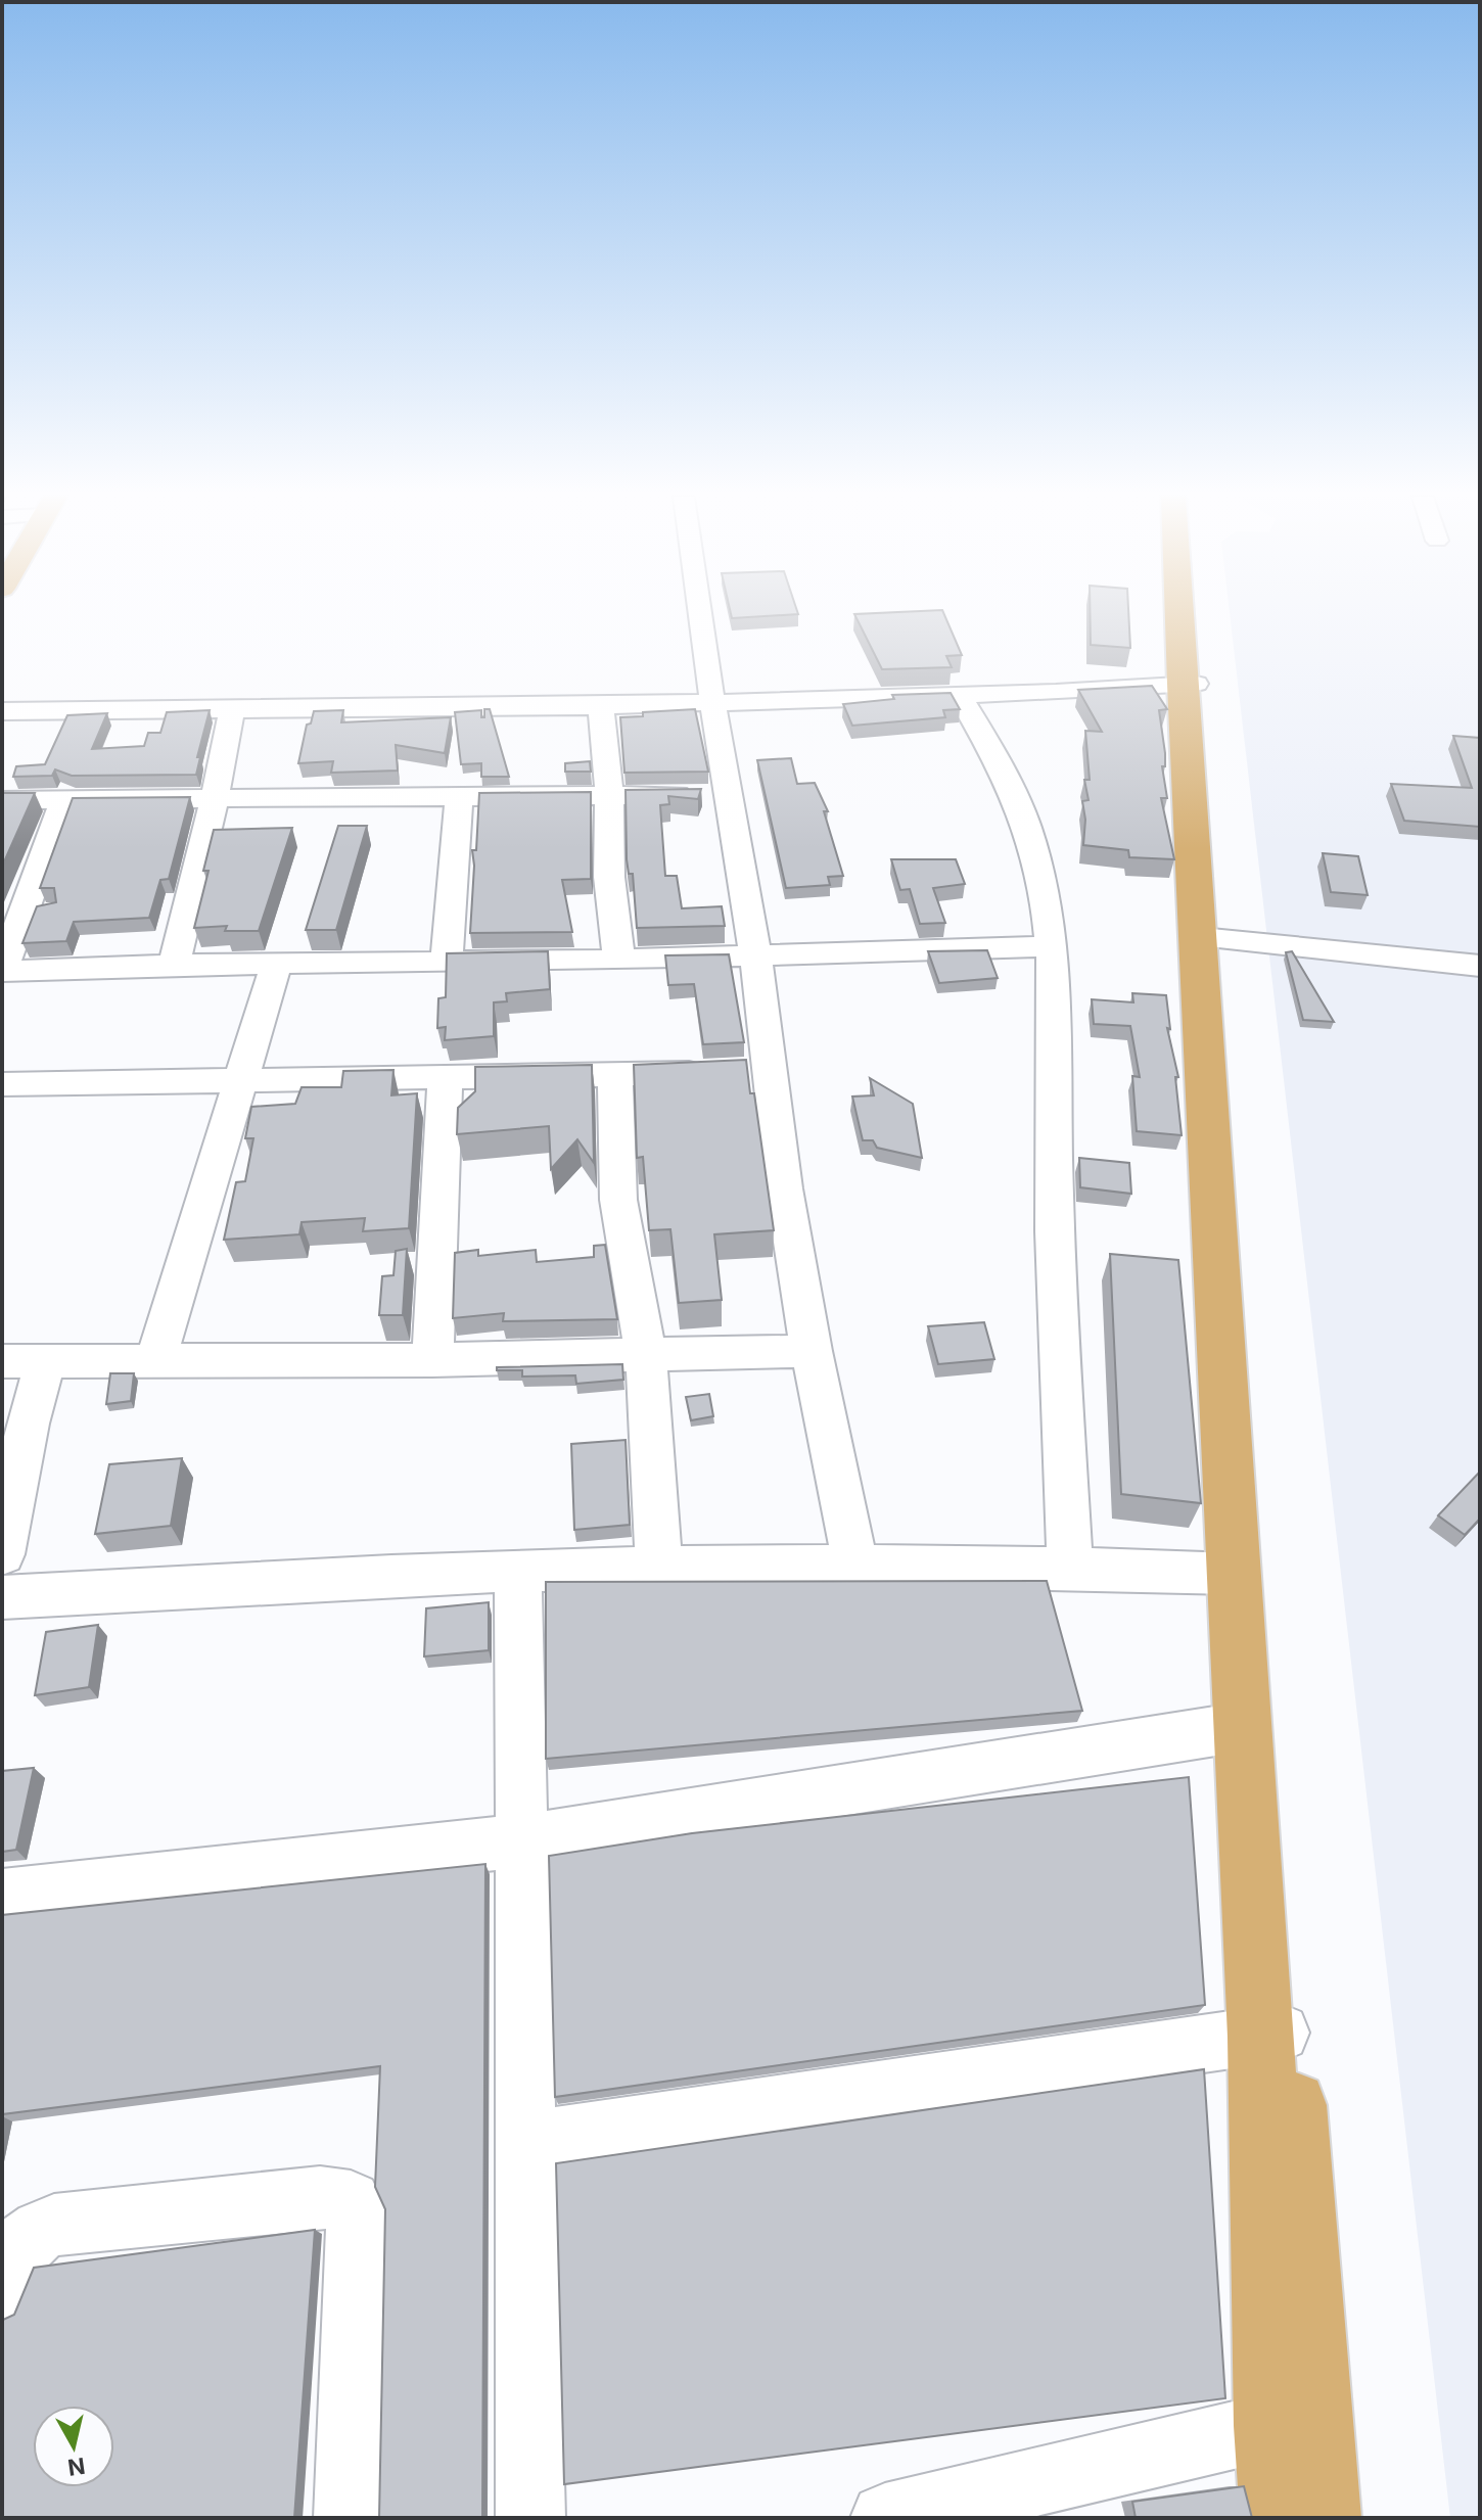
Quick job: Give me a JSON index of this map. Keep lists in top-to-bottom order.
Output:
{
  "north": "bottom"
}
